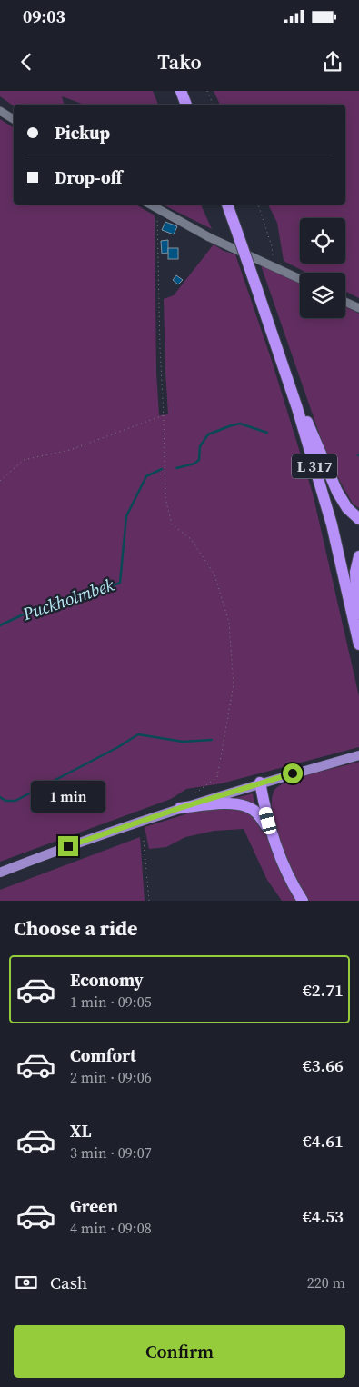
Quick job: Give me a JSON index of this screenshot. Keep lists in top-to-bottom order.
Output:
{
  "streets": {
    "highway": ["L 317"]
  },
  "water": ["Puckholmbek"],
  "page": {
    "status": "09:03",
    "header": "Tako",
    "banner": ["Pickup", "Drop-off"],
    "bubble": "1 min",
    "heading": "Choose a ride",
    "list": [
      {
        "name": "Economy",
        "note": "1 min · 09:05",
        "value": "€2.71"
      },
      {
        "name": "Comfort",
        "note": "2 min · 09:06",
        "value": "€3.66"
      },
      {
        "name": "XL",
        "note": "3 min · 09:07",
        "value": "€4.61"
      },
      {
        "name": "Green",
        "note": "4 min · 09:08",
        "value": "€4.53"
      }
    ],
    "pay": ["Cash", "220 m"],
    "buttons": "Confirm"
  }
}
